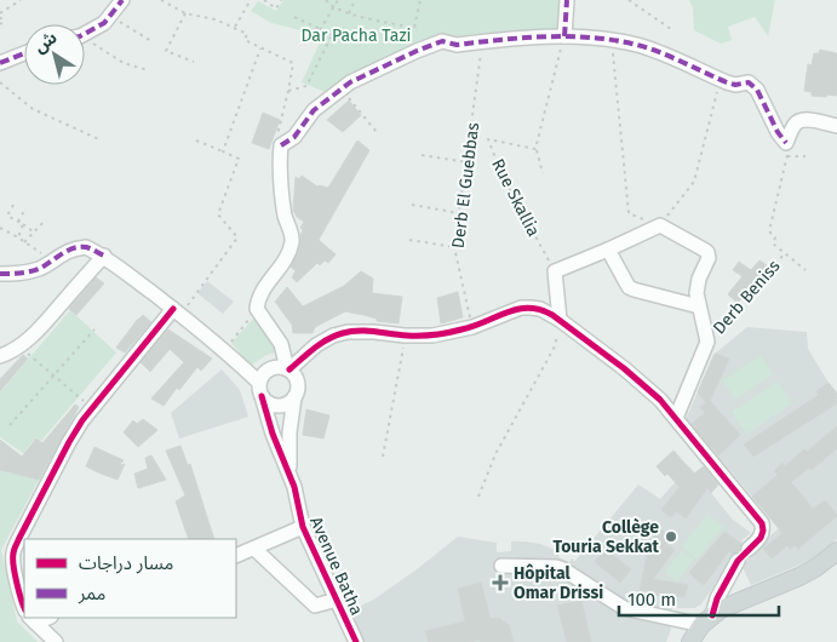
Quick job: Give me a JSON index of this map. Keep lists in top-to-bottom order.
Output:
{
  "streets": {
    "street": ["Avenue Batha"],
    "path": ["Derb El Guebbas", "Rue Skallia", "Derb Beniss"]
  },
  "parks": ["Dar Pacha Tazi"],
  "places": {
    "other": ["Collège Touria Sekkat"],
    "health": ["Hôpital Omar Drissi"]
  },
  "legend": ["مسار دراجات", "ممر"],
  "scale_bar": "100 m",
  "north": "top left"
}
